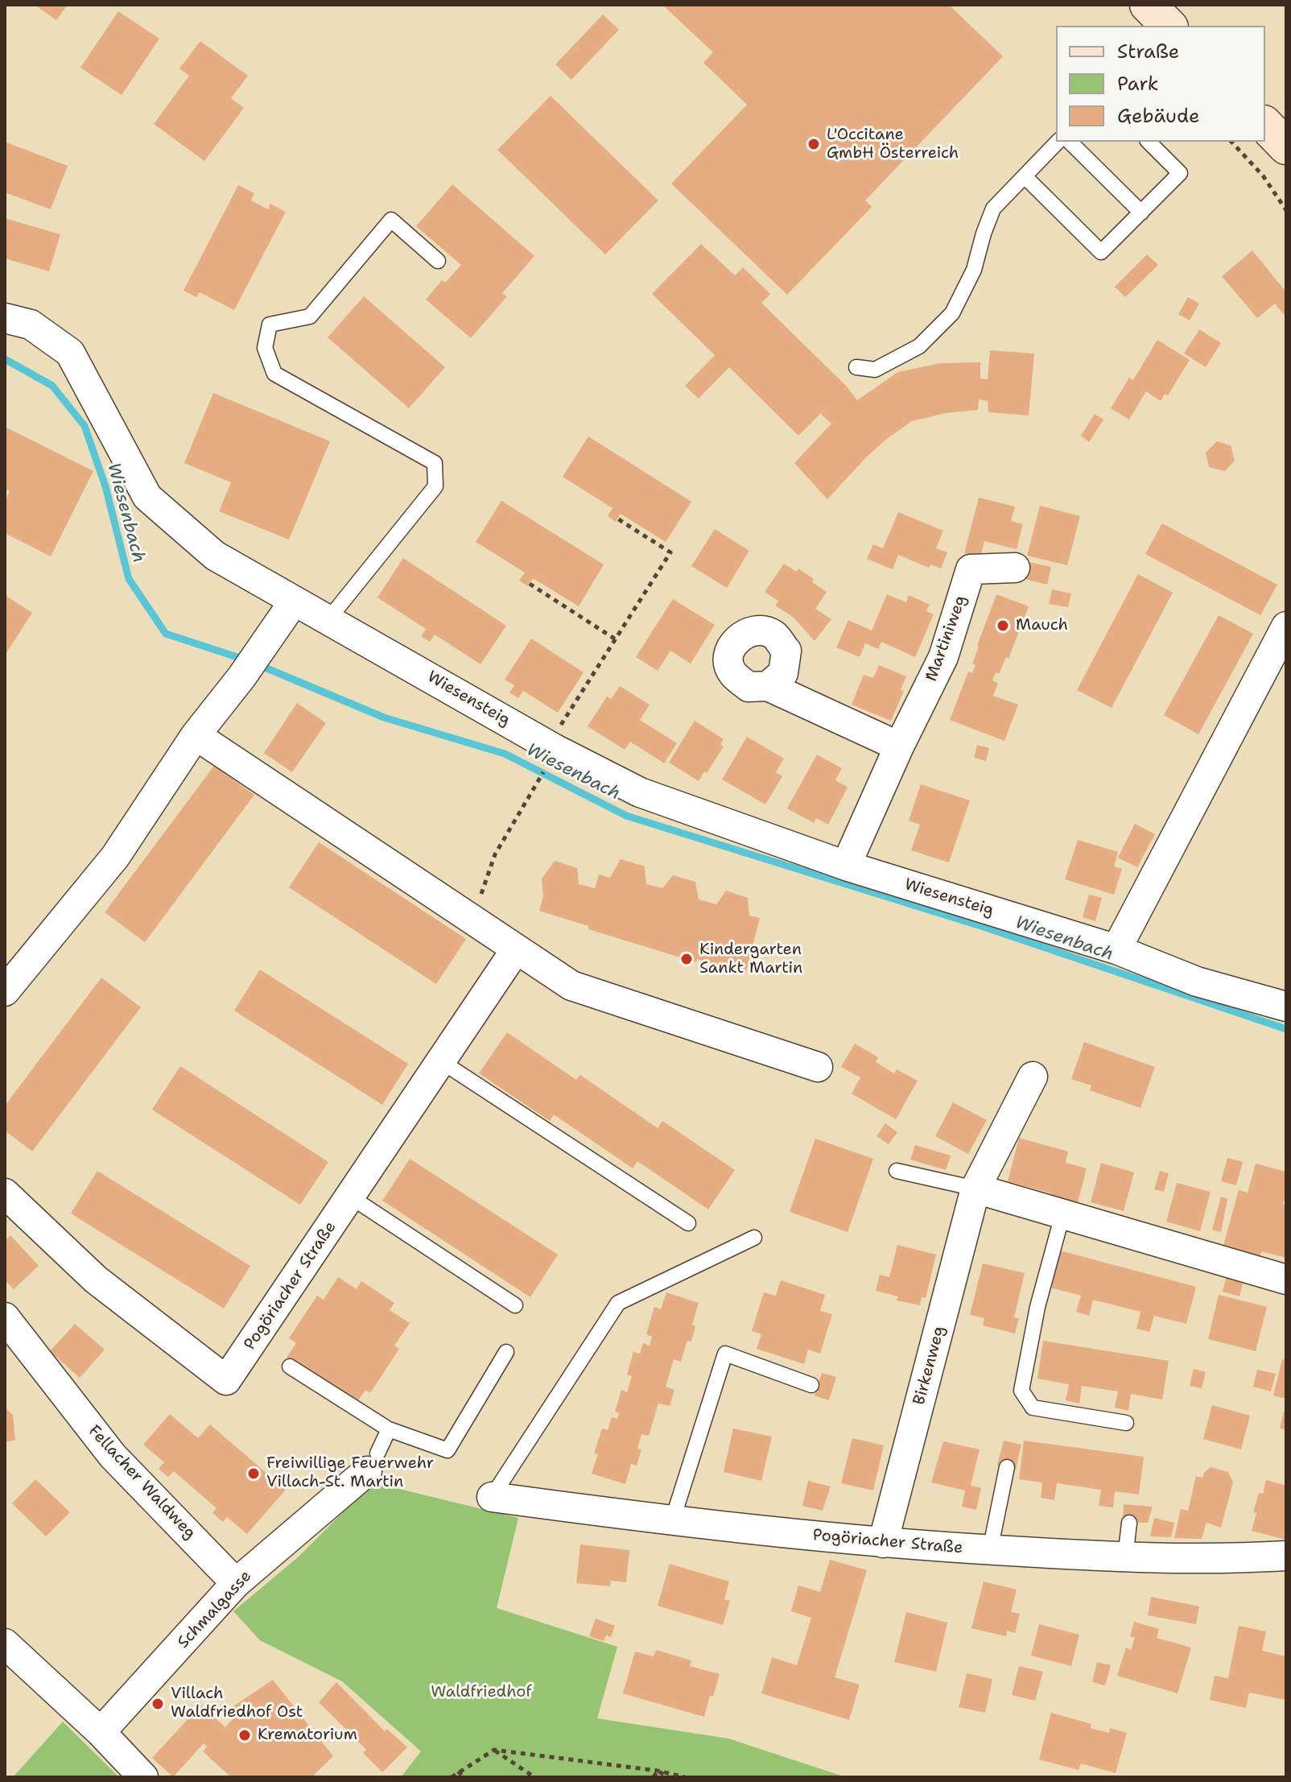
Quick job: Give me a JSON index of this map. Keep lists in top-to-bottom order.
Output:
{
  "streets": {
    "street": [
      "Martiniweg",
      "Wiesensteig",
      "Pogöriacher Straße",
      "Birkenweg",
      "Fellacher Waldweg",
      "Schmalgasse"
    ]
  },
  "crossings": [
    ["Martiniweg", "Wiesensteig"],
    ["Pogöriacher Straße", "Birkenweg"],
    ["Fellacher Waldweg", "Schmalgasse"]
  ],
  "water": ["Wiesenbach"],
  "parks": ["Waldfriedhof"],
  "places": [
    "L'Occitane GmbH Österreich",
    "Mauch",
    "Kindergarten Sankt Martin",
    "Freiwillige Feuerwehr Villach-St. Martin",
    "Villach Waldfriedhof Ost",
    "Krematorium"
  ],
  "legend": ["Straße", "Park", "Gebäude"]
}
